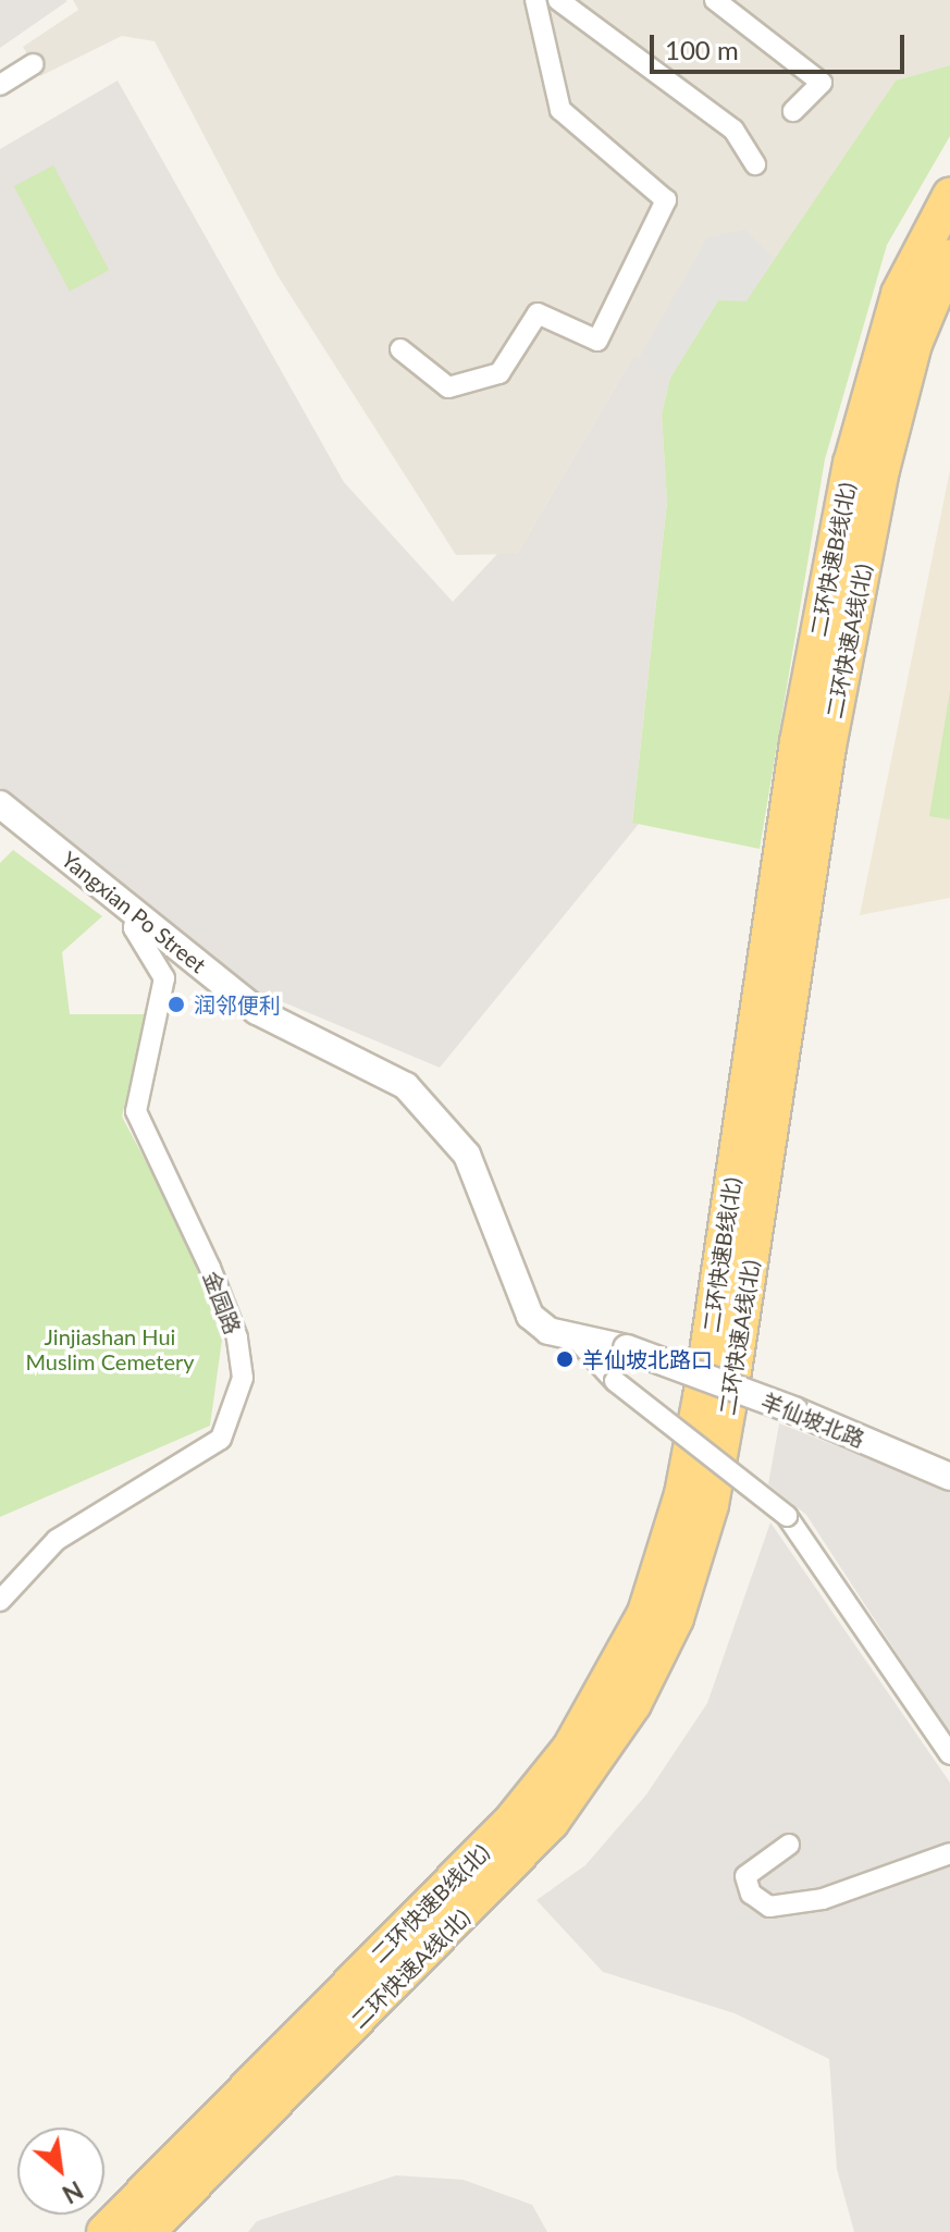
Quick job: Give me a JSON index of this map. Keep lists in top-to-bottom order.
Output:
{
  "streets": {
    "highway": ["二环快速B线(北)", "二环快速A线(北)"],
    "street": ["Yangxian Po Street", "金园路", "羊仙坡北路"]
  },
  "crossings": [
    ["Yangxian Po Street", "金园路"],
    ["Yangxian Po Street", "羊仙坡北路"]
  ],
  "parks": ["Jinjiashan Hui Muslim Cemetery"],
  "places": ["润邻便利", "羊仙坡北路口"],
  "scale_bar": "100 m",
  "north": "bottom right"
}
